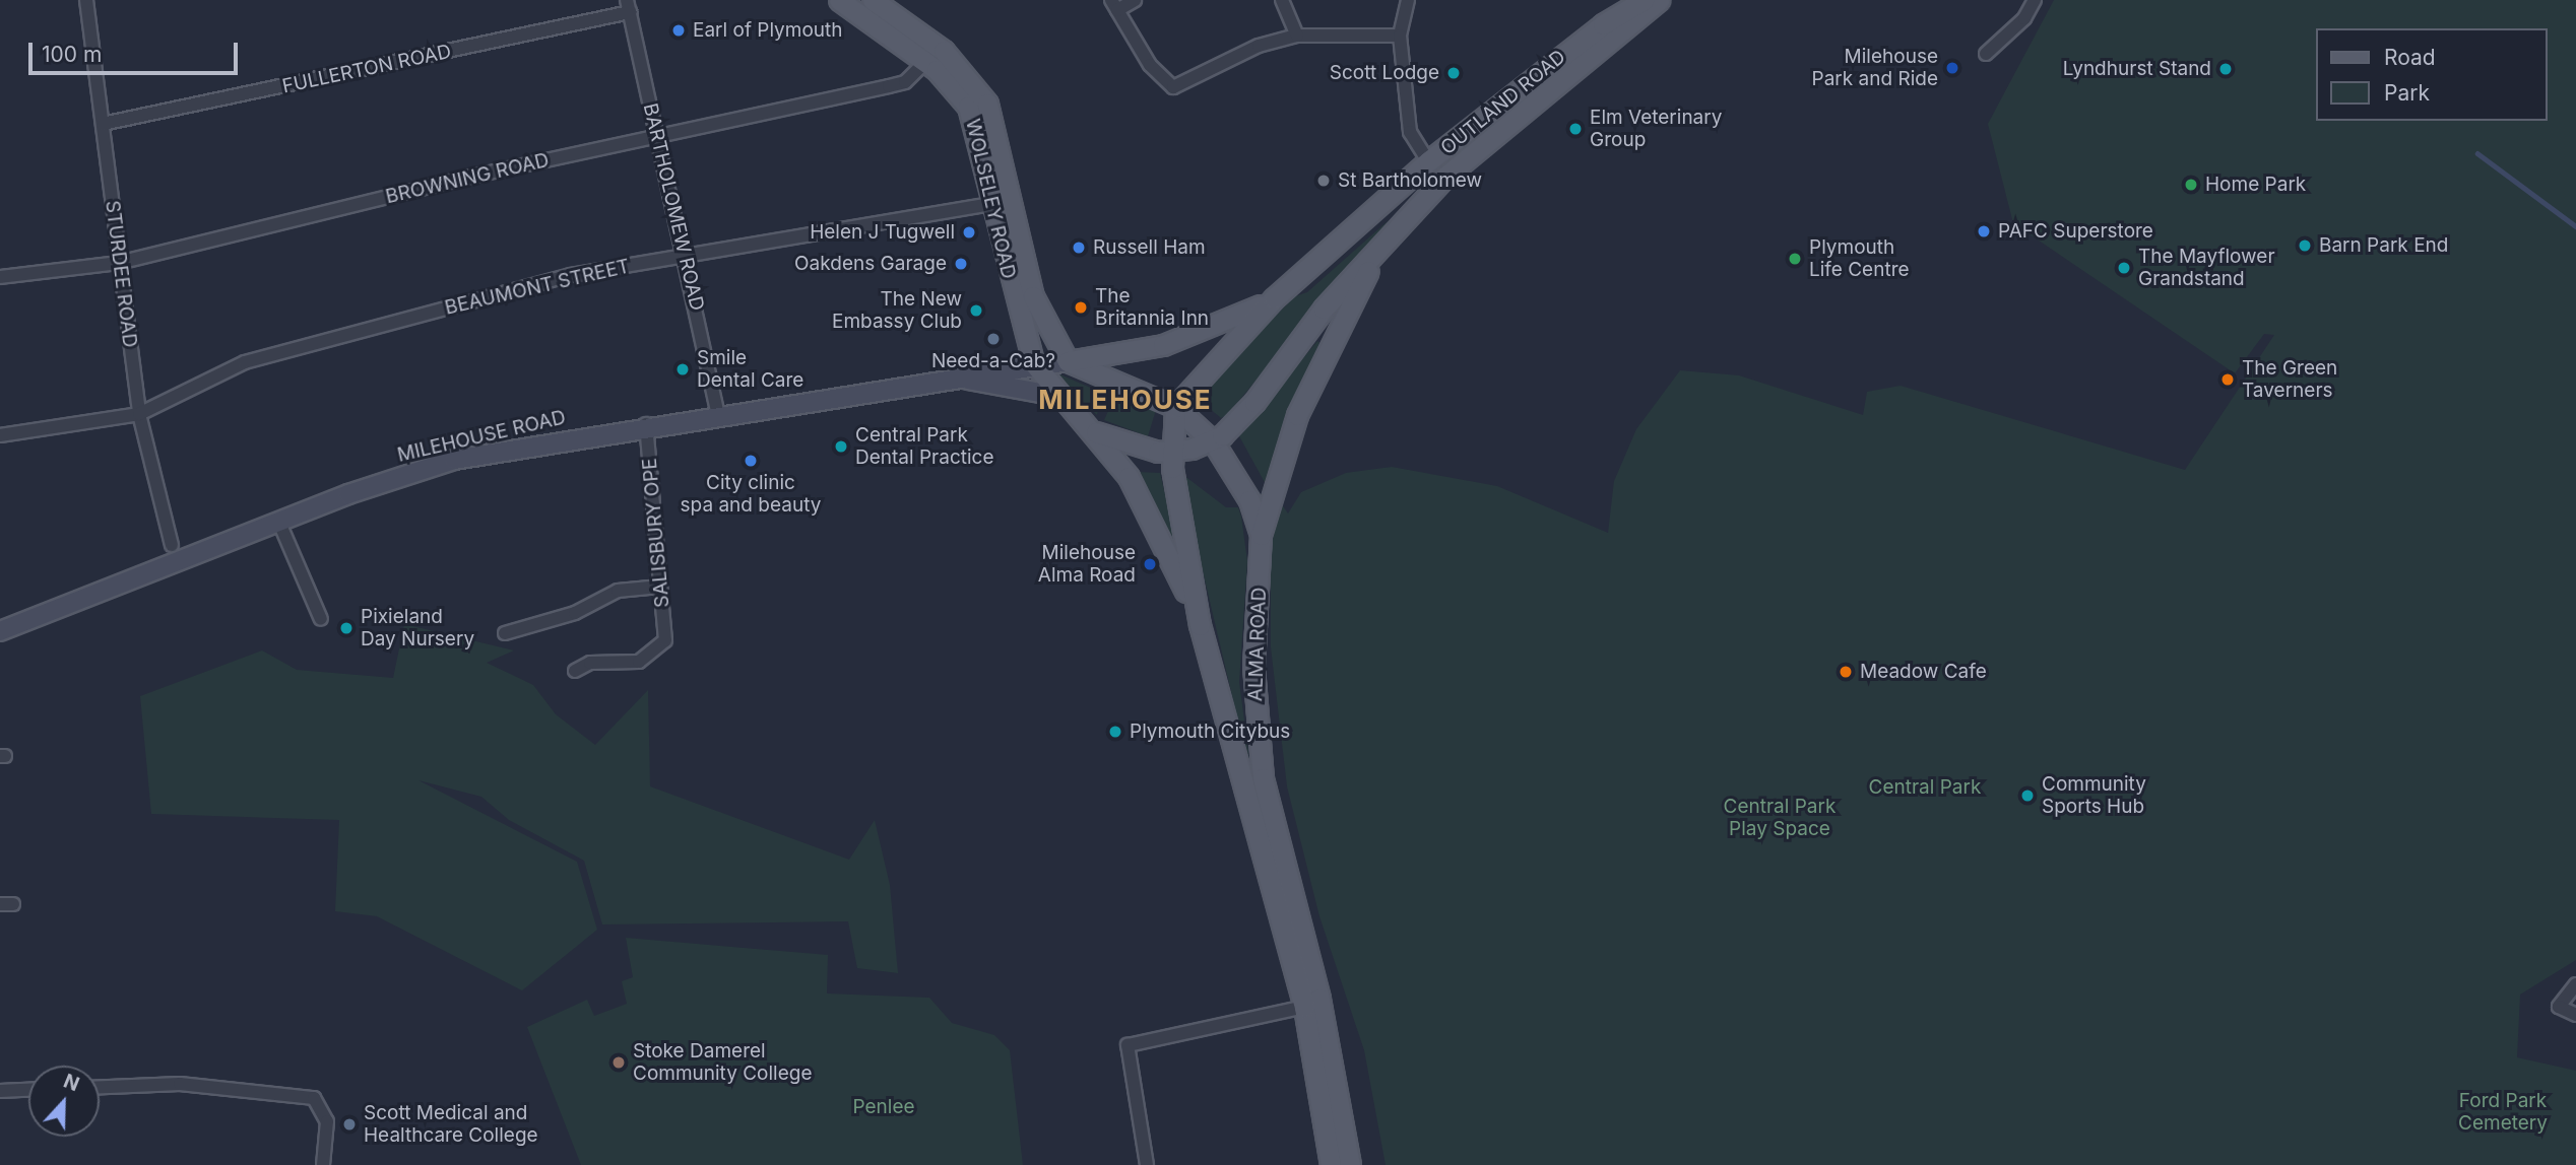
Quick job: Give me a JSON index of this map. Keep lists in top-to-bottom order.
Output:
{
  "streets": {
    "main road": [
      "OUTLAND ROAD",
      "WOLSELEY ROAD",
      "MILEHOUSE ROAD",
      "ALMA ROAD"
    ],
    "street": [
      "FULLERTON ROAD",
      "BROWNING ROAD",
      "BARTHOLOMEW ROAD",
      "STURDEE ROAD",
      "BEAUMONT STREET",
      "SALISBURY OPE"
    ]
  },
  "crossings": [
    ["FULLERTON ROAD", "BARTHOLOMEW ROAD"],
    ["FULLERTON ROAD", "STURDEE ROAD"],
    ["OUTLAND ROAD", "WOLSELEY ROAD"],
    ["OUTLAND ROAD", "MILEHOUSE ROAD"],
    ["OUTLAND ROAD", "ALMA ROAD"],
    ["BROWNING ROAD", "WOLSELEY ROAD"],
    ["BROWNING ROAD", "BARTHOLOMEW ROAD"],
    ["BROWNING ROAD", "STURDEE ROAD"],
    ["WOLSELEY ROAD", "BEAUMONT STREET"],
    ["WOLSELEY ROAD", "MILEHOUSE ROAD"],
    ["WOLSELEY ROAD", "ALMA ROAD"],
    ["BARTHOLOMEW ROAD", "BEAUMONT STREET"],
    ["BARTHOLOMEW ROAD", "MILEHOUSE ROAD"],
    ["STURDEE ROAD", "BEAUMONT STREET"],
    ["MILEHOUSE ROAD", "SALISBURY OPE"]
  ],
  "districts": ["MILEHOUSE"],
  "parks": [
    "Central Park",
    "Central Park Play Space",
    "Ford Park Cemetery",
    "Penlee"
  ],
  "places": [
    "Earl of Plymouth",
    "Milehouse Park and Ride",
    "Lyndhurst Stand",
    "Scott Lodge",
    "Elm Veterinary Group",
    "St Bartholomew",
    "Home Park",
    "PAFC Superstore",
    "Helen J Tugwell",
    "Barn Park End",
    "Russell Ham",
    "Plymouth Life Centre",
    "Oakdens Garage",
    "The Mayflower Grandstand",
    "The Britannia Inn",
    "The New Embassy Club",
    "Need-a-Cab?",
    "Smile Dental Care",
    "The Green Taverners",
    "Central Park Dental Practice",
    "City clinic spa and beauty",
    "Milehouse Alma Road",
    "Pixieland Day Nursery",
    "Meadow Cafe",
    "Plymouth Citybus",
    "Community Sports Hub",
    "Stoke Damerel Community College",
    "Scott Medical and Healthcare College"
  ],
  "legend": ["Road", "Park"],
  "scale_bar": "100 m",
  "north": "top"
}
